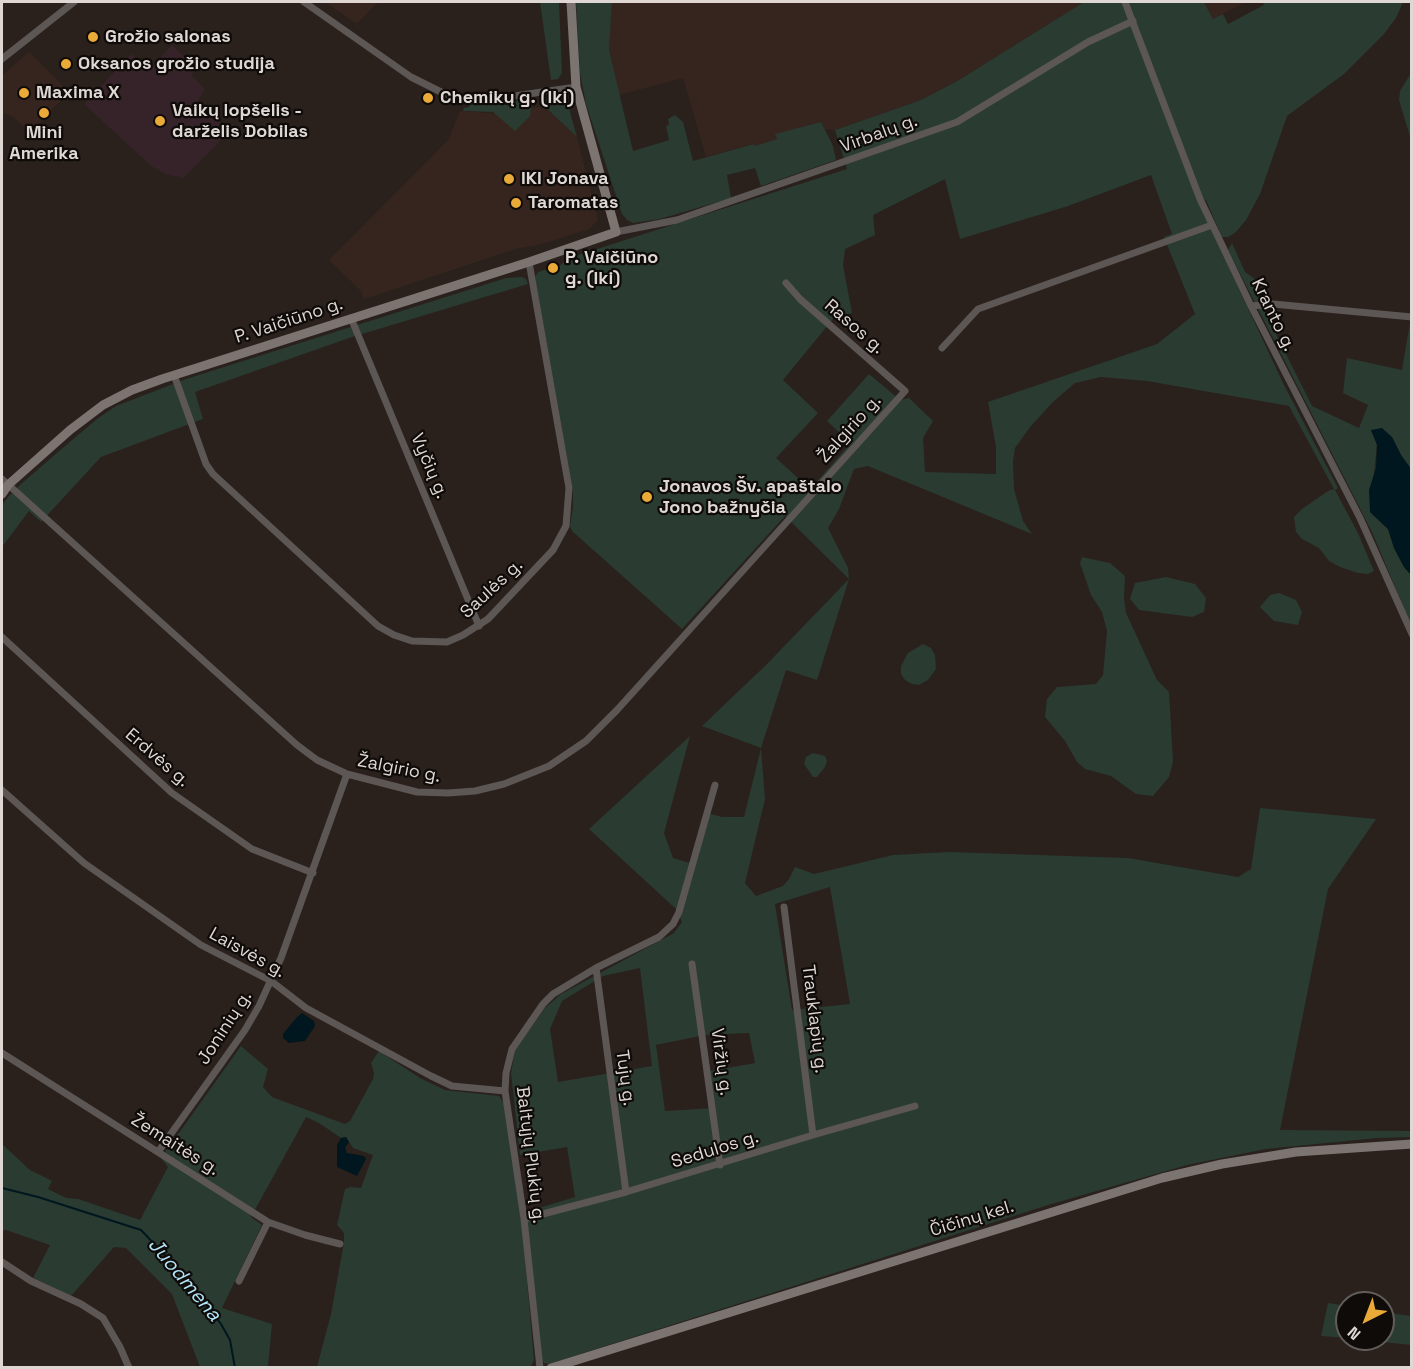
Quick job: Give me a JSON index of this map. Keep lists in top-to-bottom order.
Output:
{
  "streets": {
    "main road": ["P. Vaičiūno g.", "Čičinų kel."],
    "street": [
      "Virbalų g.",
      "Kranto g.",
      "Rasos g.",
      "Žalgirio g.",
      "Vyčių g.",
      "Saulės g.",
      "Erdvės g.",
      "Laisvės g.",
      "Trauklapių g.",
      "Joninių g.",
      "Viržių g.",
      "Tujų g.",
      "Žemaitės g.",
      "Sedulos g.",
      "Baltųjų Plukių g."
    ]
  },
  "crossings": [
    ["Virbalų g.", "Kranto g."],
    ["Virbalų g.", "P. Vaičiūno g."],
    ["P. Vaičiūno g.", "Žalgirio g."],
    ["P. Vaičiūno g.", "Vyčių g."],
    ["P. Vaičiūno g.", "Saulės g."],
    ["Rasos g.", "Žalgirio g."],
    ["Žalgirio g.", "Joninių g."],
    ["Vyčių g.", "Saulės g."],
    ["Erdvės g.", "Joninių g."],
    ["Laisvės g.", "Joninių g."],
    ["Laisvės g.", "Baltųjų Plukių g."],
    ["Trauklapių g.", "Sedulos g."],
    ["Joninių g.", "Žemaitės g."],
    ["Viržių g.", "Sedulos g."],
    ["Tujų g.", "Sedulos g."],
    ["Tujų g.", "Baltųjų Plukių g."],
    ["Sedulos g.", "Baltųjų Plukių g."]
  ],
  "water": ["Juodmena"],
  "places": [
    "Grožio salonas",
    "Oksanos grožio studija",
    "Maxima X",
    "Chemikų g. (Iki)",
    "Mini Amerika",
    "Vaikų lopšelis - darželis Dobilas",
    "IKI Jonava",
    "Taromatas",
    "P. Vaičiūno g. (Iki)",
    "Jonavos Šv. apaštalo Jono bažnyčia"
  ],
  "north": "bottom left"
}
